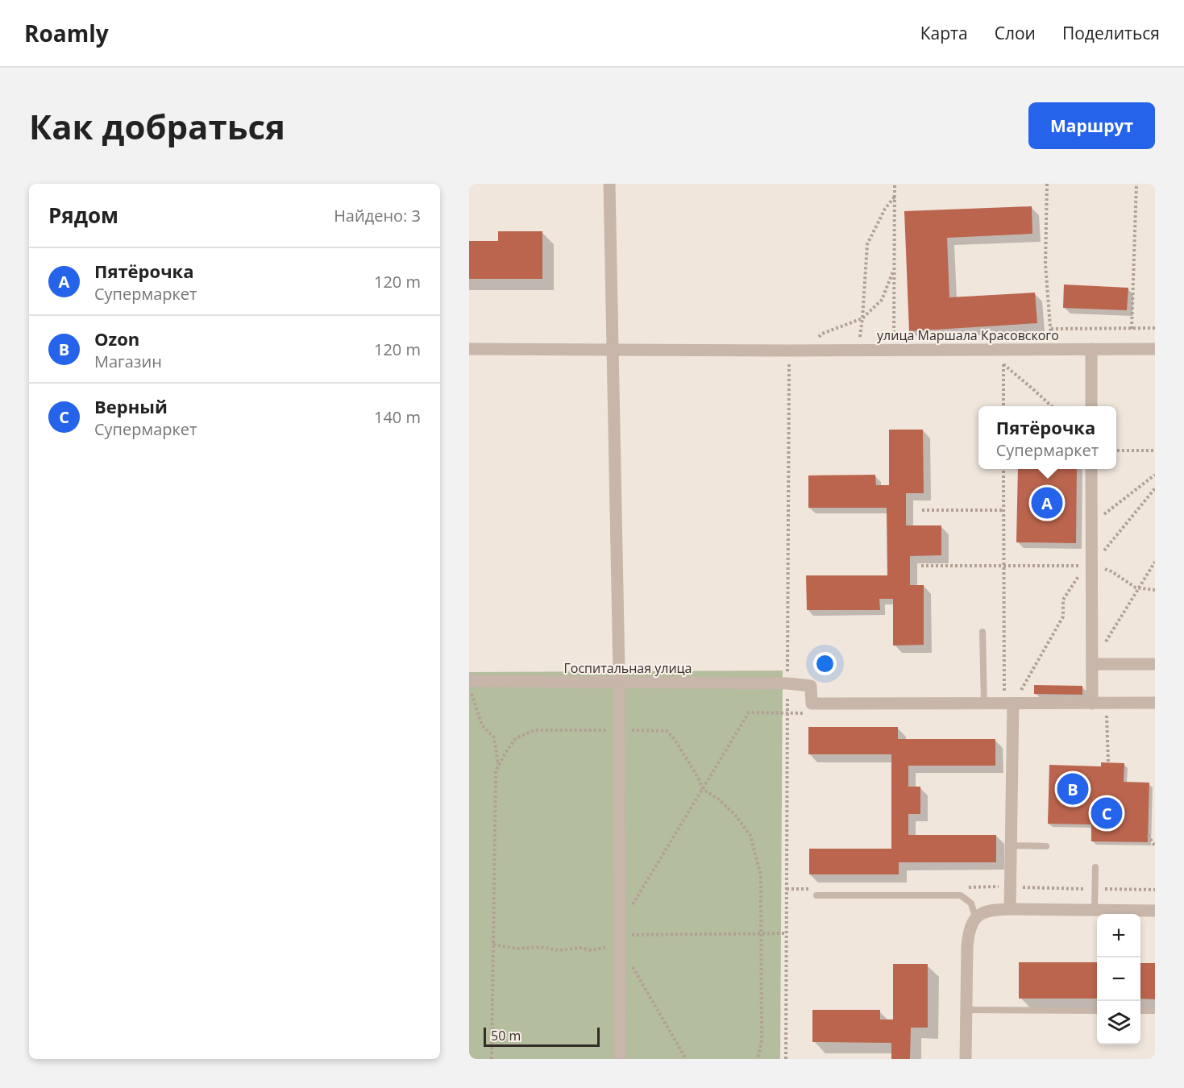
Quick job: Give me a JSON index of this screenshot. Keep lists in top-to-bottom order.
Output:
{
  "streets": {
    "street": ["улица Маршала Красовского", "Госпитальная улица"]
  },
  "scale_bar": "50 m",
  "page": {
    "header": "Roamly",
    "nav": ["Карта", "Слои", "Поделиться"],
    "buttons": "Маршрут",
    "title": "Как добраться",
    "heading": ["Рядом", "Найдено: 3"],
    "list": [
      {
        "mark": "A",
        "name": "Пятёрочка",
        "note": "Супермаркет",
        "value": "120 m"
      },
      {
        "mark": "B",
        "name": "Ozon",
        "note": "Магазин",
        "value": "120 m"
      },
      {
        "mark": "C",
        "name": "Верный",
        "note": "Супермаркет",
        "value": "140 m"
      }
    ],
    "popup": ["Пятёрочка", "Супермаркет"],
    "pins": ["A", "B", "C"],
    "map_buttons": ["+", "−"],
    "scale": "50 m"
  }
}
